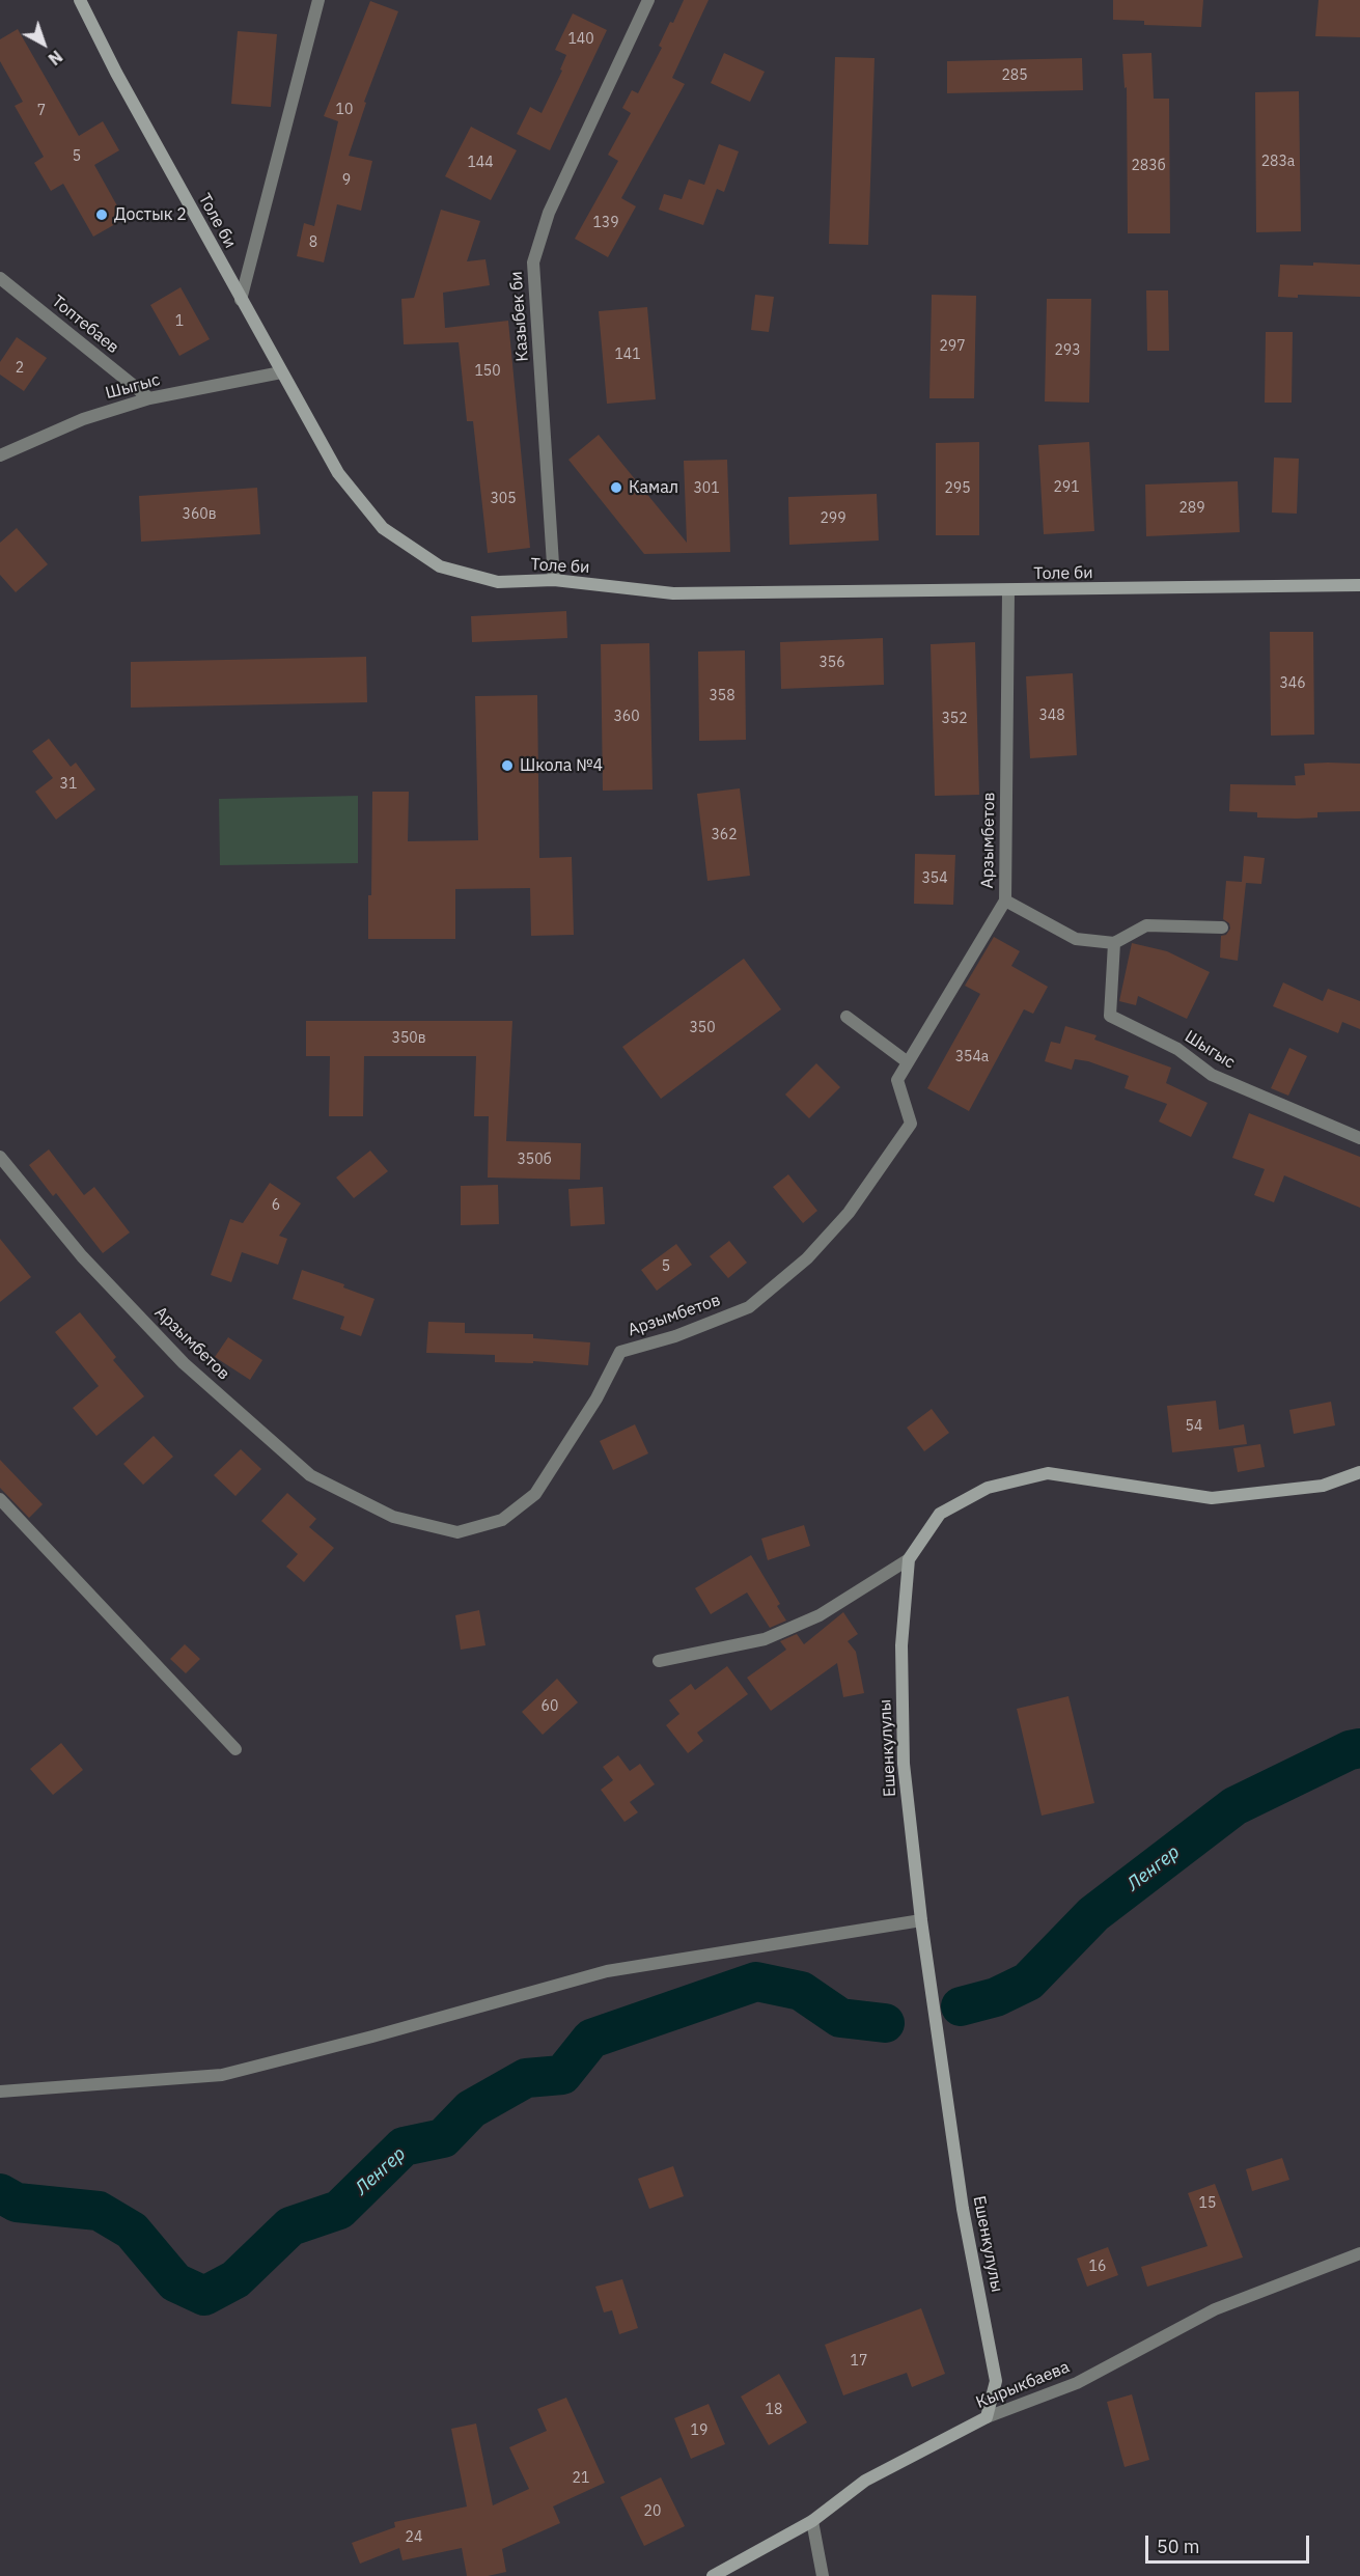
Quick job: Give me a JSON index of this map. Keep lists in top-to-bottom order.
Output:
{
  "streets": {
    "street": [
      "Толе би",
      "Казыбек би",
      "Топтебаев",
      "Шыгыс",
      "Арзымбетов",
      "Ешенкулулы",
      "Кырыкбаева"
    ]
  },
  "crossings": [
    ["Толе би", "Казыбек би"],
    ["Толе би", "Шыгыс"],
    ["Толе би", "Арзымбетов"],
    ["Топтебаев", "Шыгыс"],
    ["Ешенкулулы", "Кырыкбаева"]
  ],
  "water": ["Ленгер"],
  "places": ["Достык 2", "Камал", "Школа №4"],
  "house_numbers": [
    "140",
    "285",
    "10",
    "7",
    "5",
    "283а",
    "144",
    "283б",
    "9",
    "139",
    "8",
    "1",
    "297",
    "293",
    "141",
    "2",
    "150",
    "291",
    "301",
    "295",
    "305",
    "289",
    "360в",
    "299",
    "356",
    "346",
    "358",
    "348",
    "360",
    "352",
    "31",
    "362",
    "354",
    "350",
    "350в",
    "354а",
    "350б",
    "6",
    "5",
    "54",
    "60",
    "15",
    "16",
    "17",
    "18",
    "19",
    "21",
    "20",
    "24"
  ],
  "scale_bar": "50 m",
  "north": "bottom right"
}
